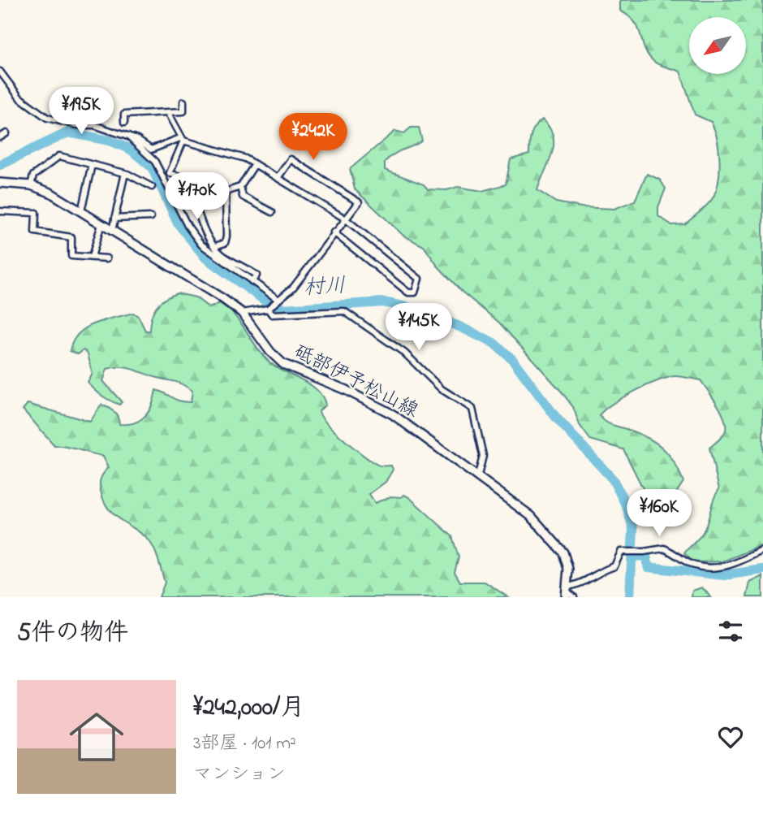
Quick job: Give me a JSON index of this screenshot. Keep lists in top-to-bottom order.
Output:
{
  "streets": {
    "main road": ["砥部伊予松山線"]
  },
  "water": ["村川"],
  "north": "bottom left",
  "page": {
    "price": [
      "¥195K",
      "¥242K",
      "¥170K",
      "¥145K",
      "¥160K"
    ],
    "heading": "5件の物件",
    "list": [
      {
        "name": "¥242,000/月",
        "note": "3部屋 · 101 m² · マンション"
      }
    ]
  }
}
